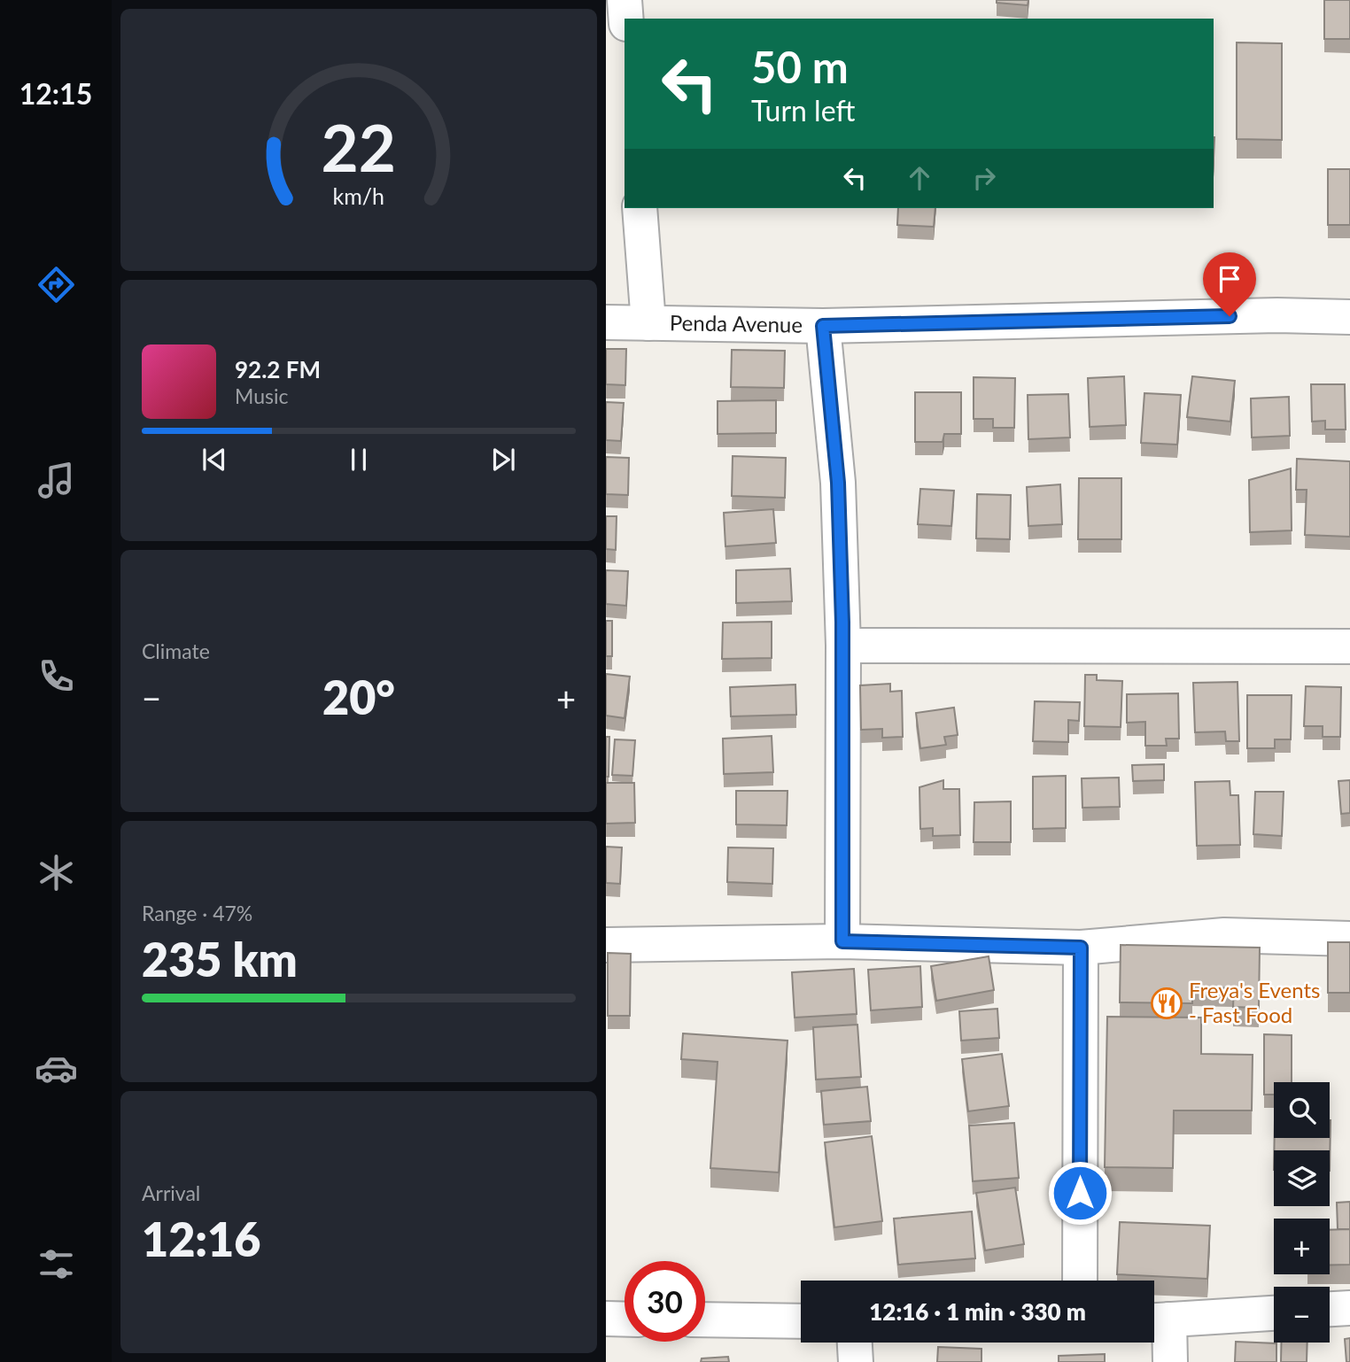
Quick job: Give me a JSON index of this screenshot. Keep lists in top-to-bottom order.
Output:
{
  "streets": {
    "street": ["Penda Avenue"]
  },
  "places": {
    "restaurant": ["Freya's Events - Fast Food"]
  },
  "page": {
    "tabs": "12:15",
    "turn": ["50 m", "Turn left"],
    "song": ["92.2 FM", "Music"],
    "tile": [
      "Climate",
      ["Range · 47%", "235 km"],
      ["Arrival", "12:16"]
    ],
    "heat": ["−", "20°", "+"],
    "map_buttons": ["+", "−"],
    "limit": "30",
    "trip": "12:16 · 1 min · 330 m",
    "gauge": ["22", "km/h"]
  }
}
